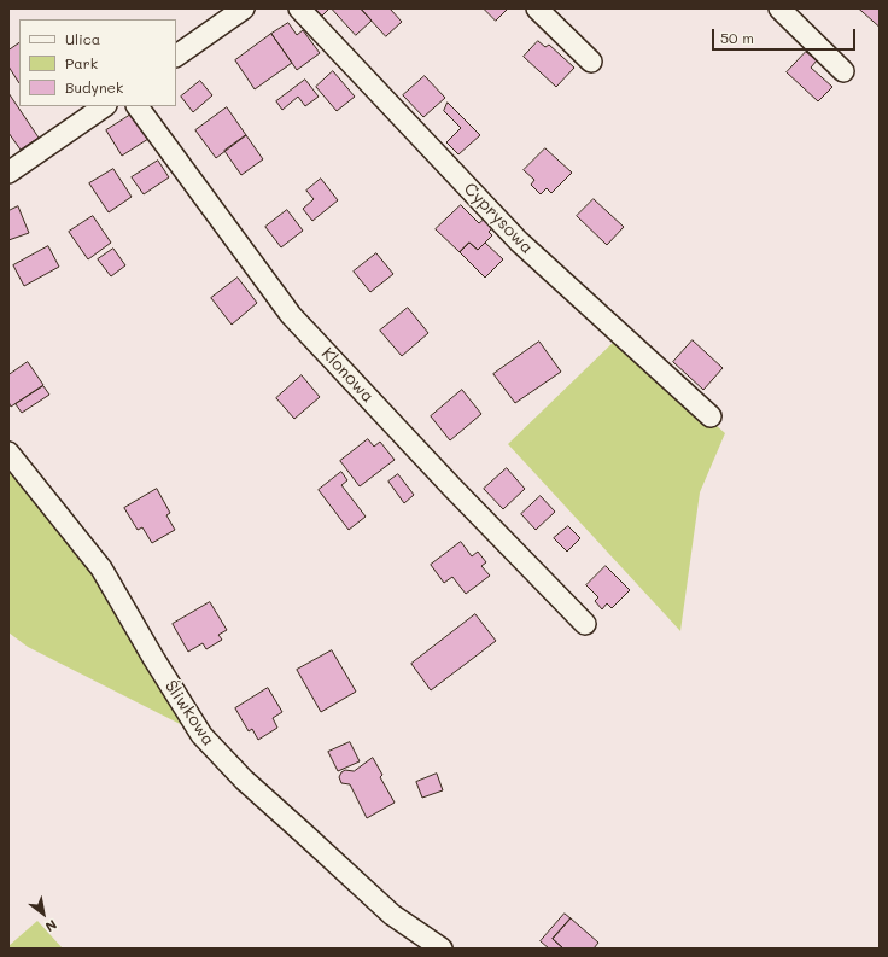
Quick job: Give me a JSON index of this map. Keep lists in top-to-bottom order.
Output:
{
  "streets": {
    "street": ["Cyprysowa", "Klonowa", "Śliwkowa"]
  },
  "legend": ["Ulica", "Park", "Budynek"],
  "scale_bar": "50 m",
  "north": "bottom right"
}
